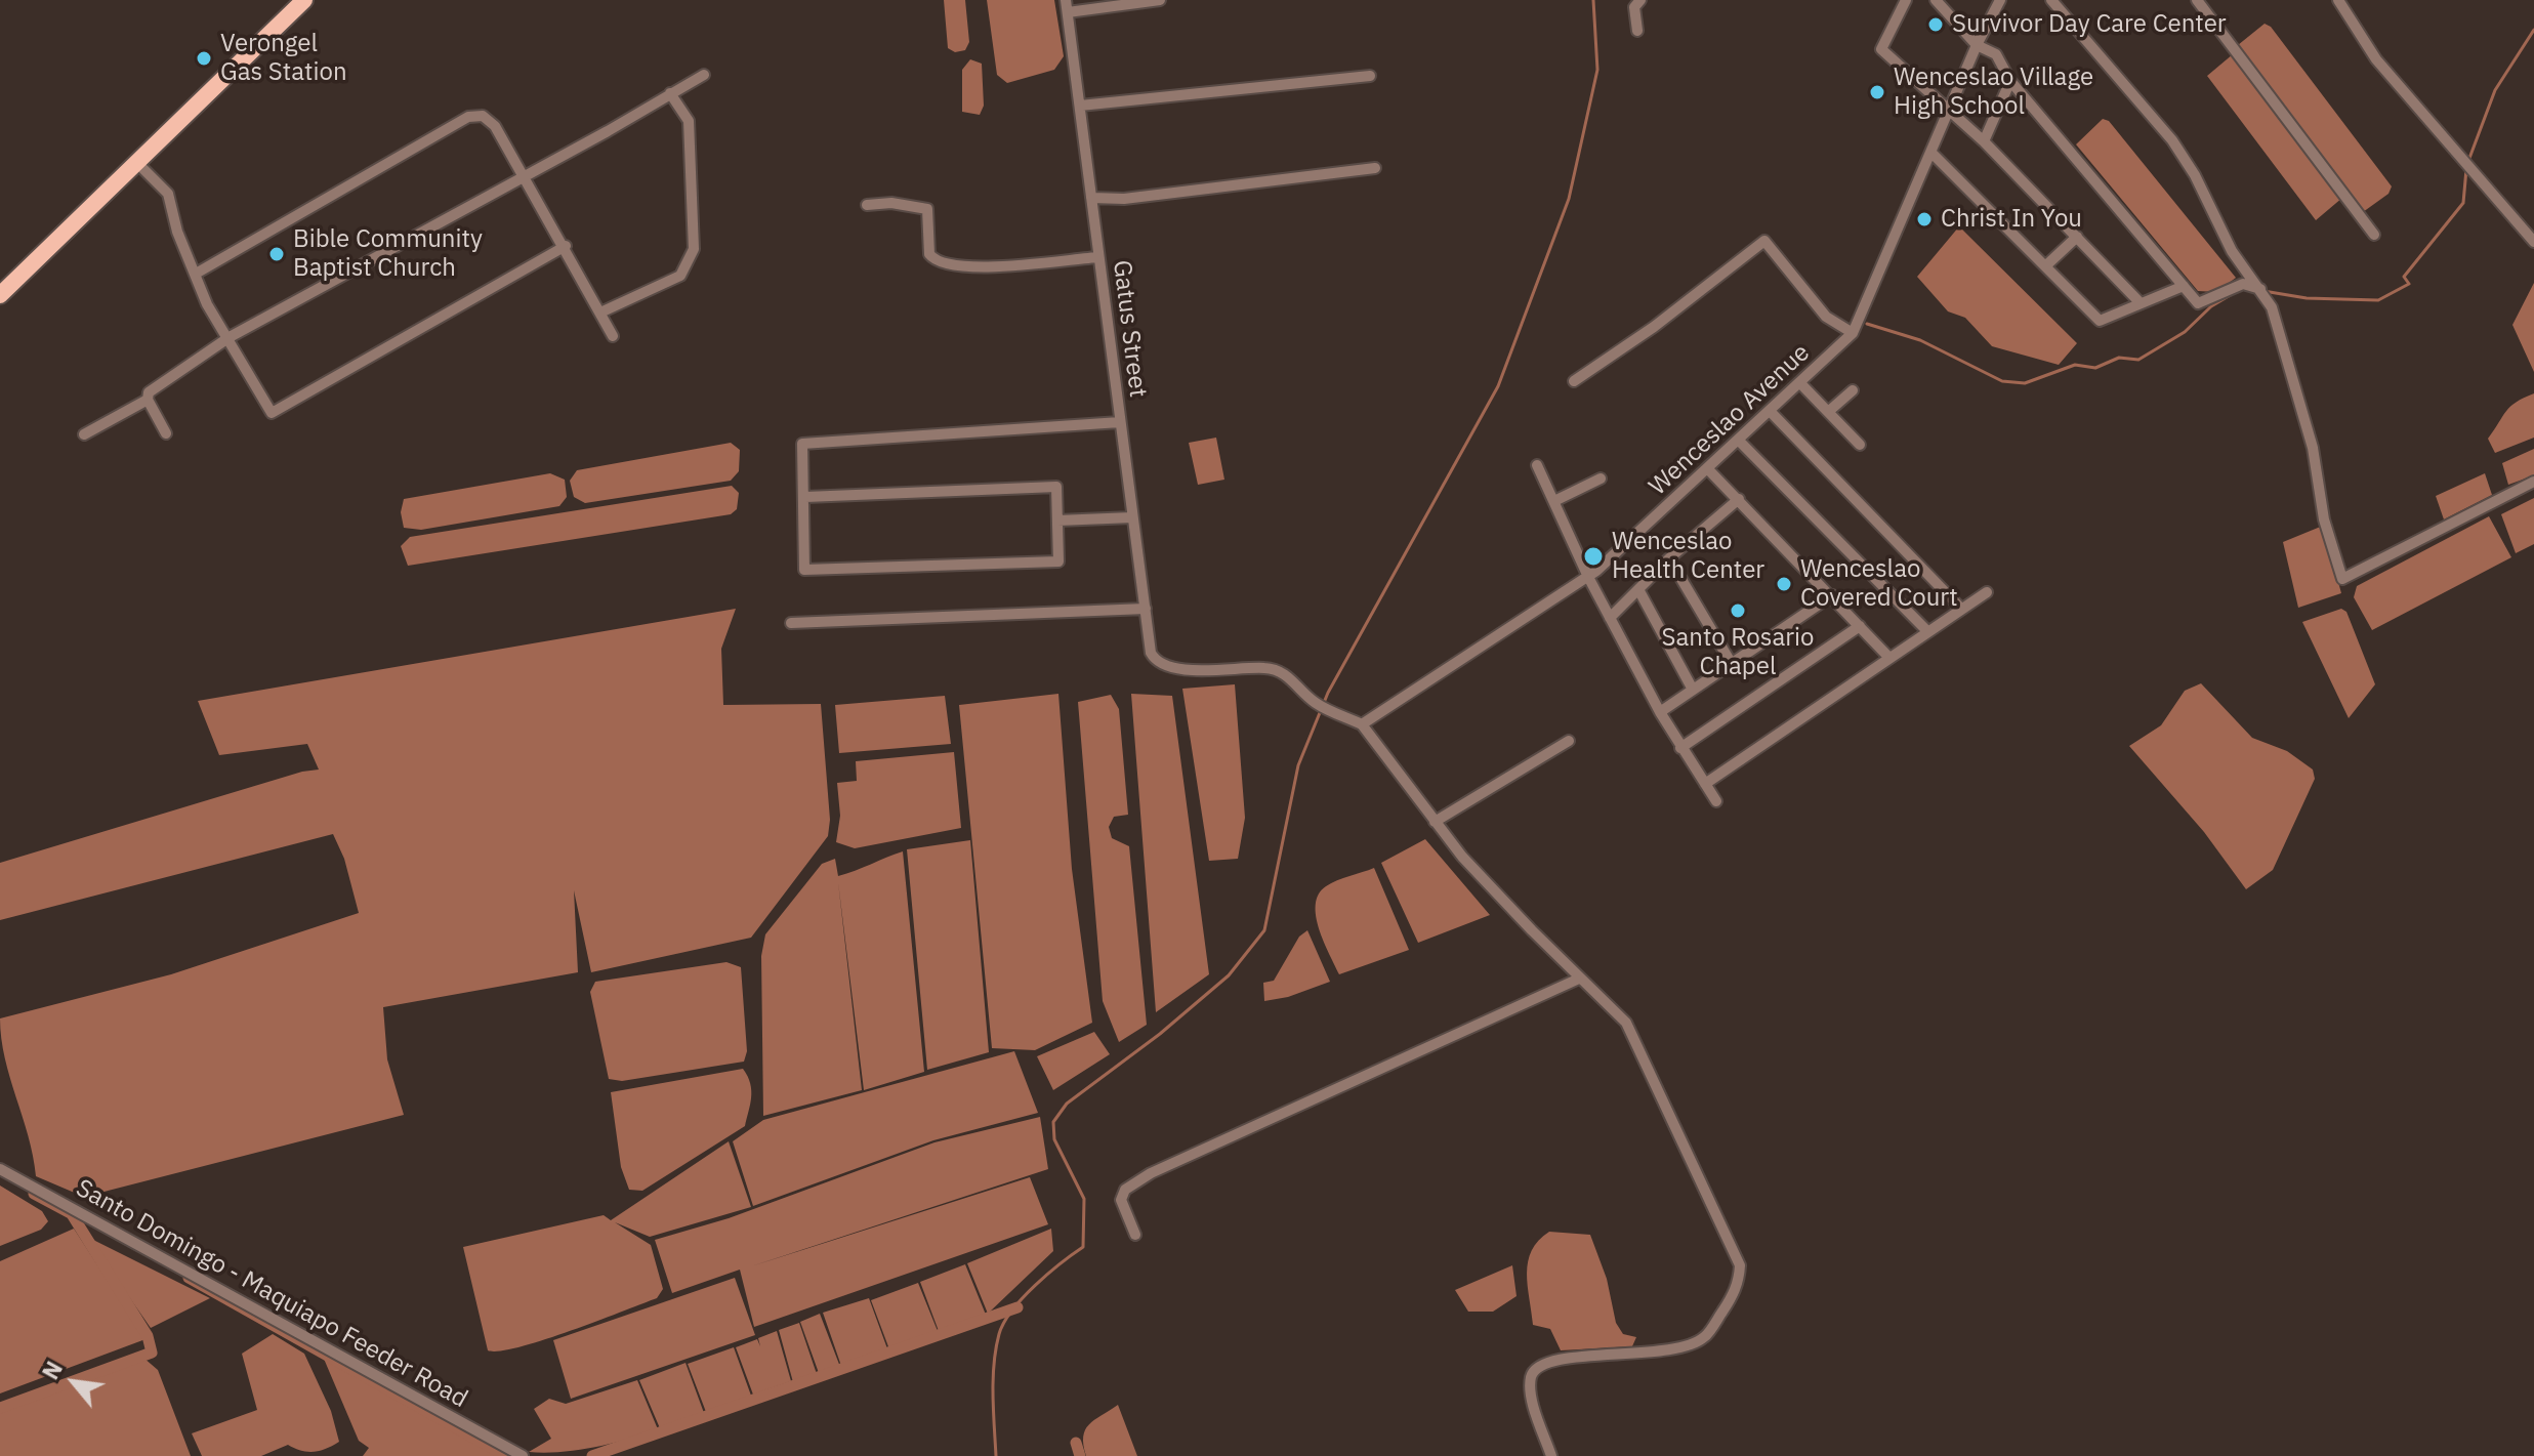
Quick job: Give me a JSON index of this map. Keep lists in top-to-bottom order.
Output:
{
  "streets": {
    "street": ["Gatus Street", "Wenceslao Avenue", "Santo Domingo - Maquiapo Feeder Road"]
  },
  "crossings": [
    ["Gatus Street", "Wenceslao Avenue"]
  ],
  "places": [
    "Survivor Day Care Center",
    "Verongel Gas Station",
    "Wenceslao Village High School",
    "Christ In You",
    "Bible Community Baptist Church",
    "Wenceslao Health Center",
    "Wenceslao Covered Court",
    "Santo Rosario Chapel"
  ],
  "north": "top left"
}
